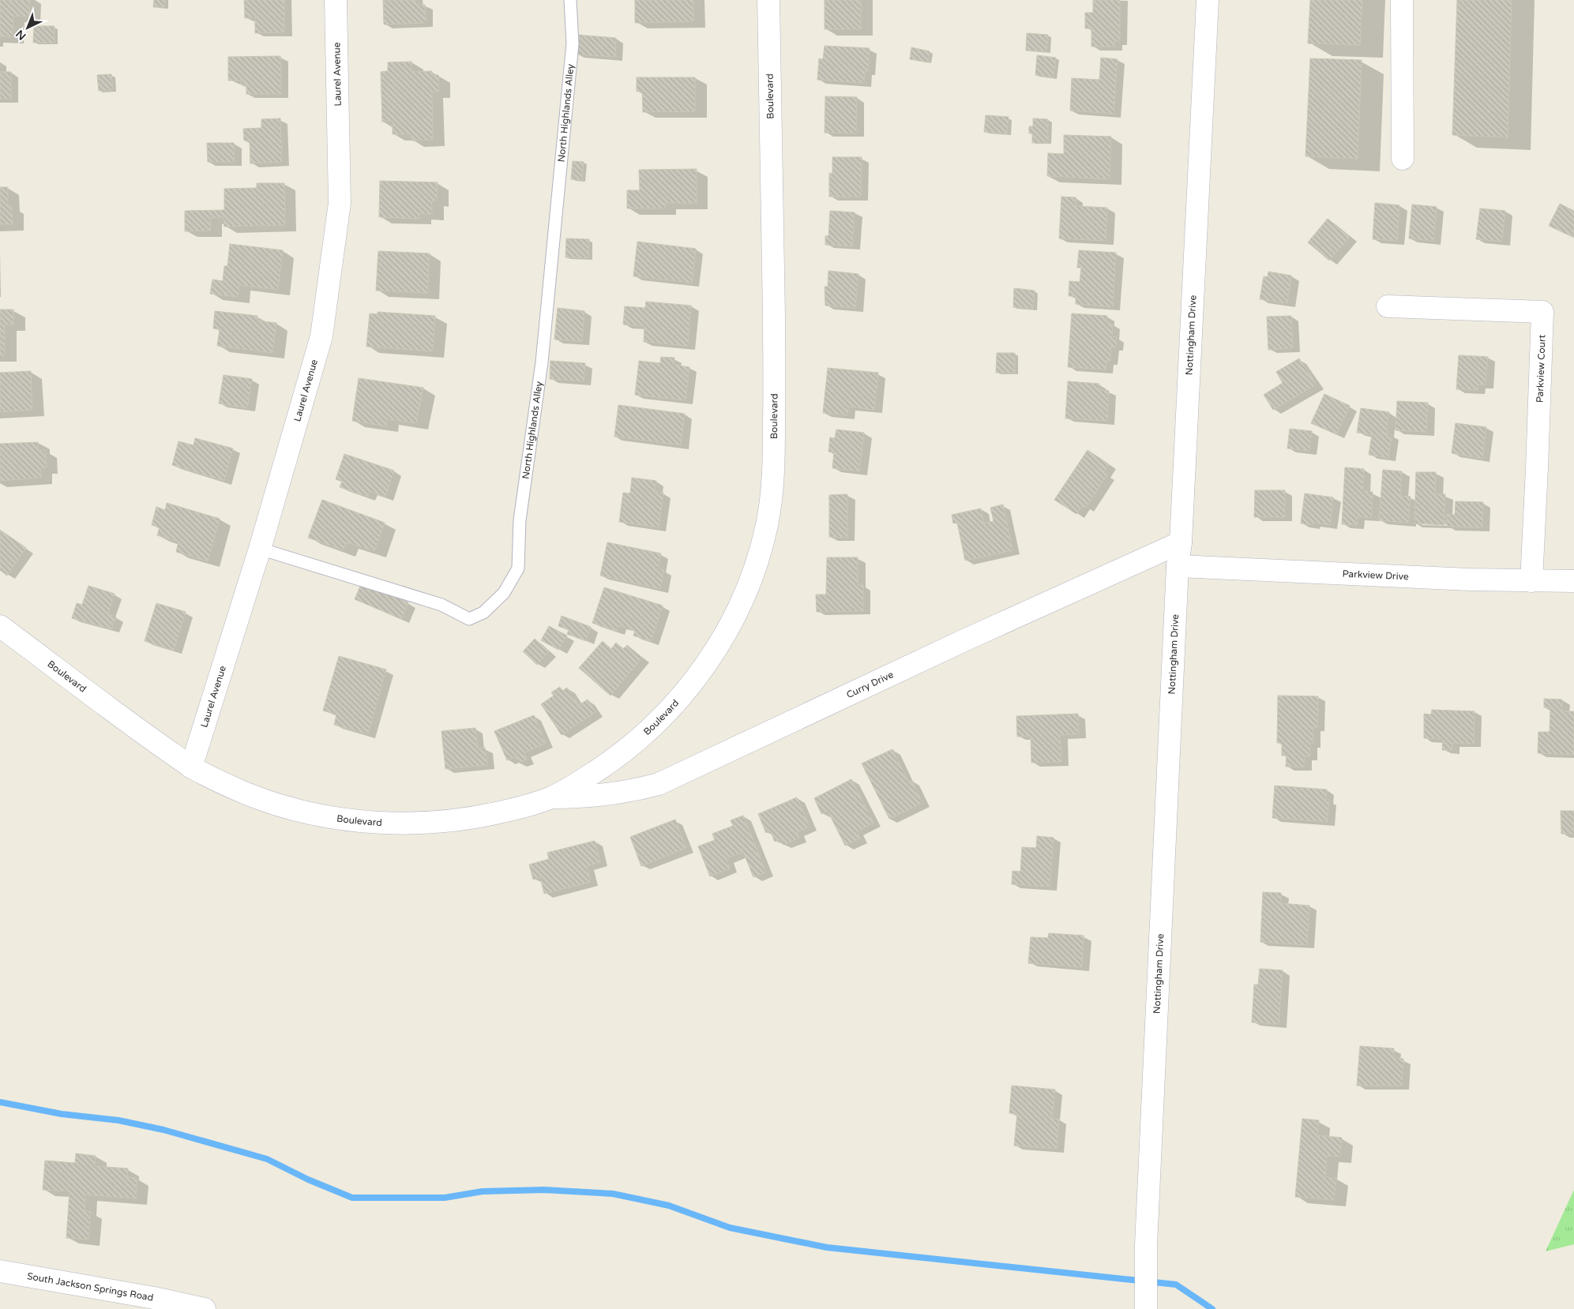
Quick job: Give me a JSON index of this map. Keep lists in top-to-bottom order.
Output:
{
  "streets": {
    "street": [
      "Laurel Avenue",
      "Boulevard",
      "Nottingham Drive",
      "Parkview Court",
      "Parkview Drive",
      "Curry Drive",
      "South Jackson Springs Road"
    ],
    "lane": ["North Highlands Alley"]
  },
  "crossings": [
    ["Laurel Avenue", "Boulevard"],
    ["Laurel Avenue", "North Highlands Alley"],
    ["Boulevard", "Curry Drive"],
    ["Nottingham Drive", "Parkview Drive"],
    ["Nottingham Drive", "Curry Drive"],
    ["Parkview Court", "Parkview Drive"]
  ],
  "north": "bottom left"
}
